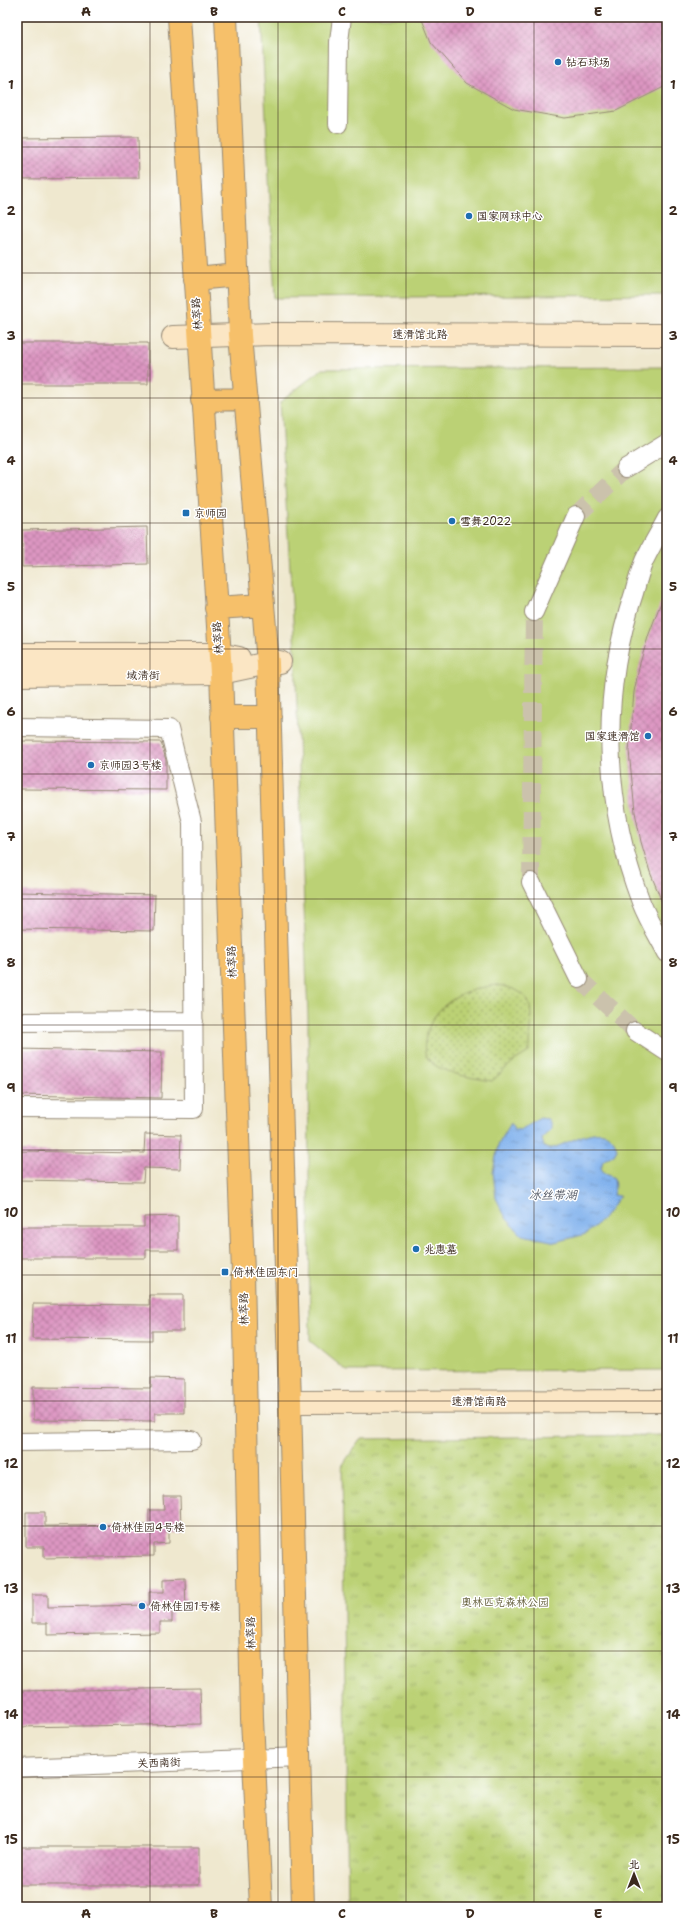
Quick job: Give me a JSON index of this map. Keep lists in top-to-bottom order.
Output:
{
  "streets": {
    "main road": ["林萃路"],
    "street": [
      "速滑馆北路",
      "域清街",
      "速滑馆南路",
      "关西南街"
    ]
  },
  "crossings": [
    ["林萃路", "速滑馆北路"],
    ["林萃路", "域清街"],
    ["林萃路", "关西南街"]
  ],
  "water": ["冰丝带湖"],
  "parks": ["奥林匹克森林公园"],
  "places": {
    "other": [
      "钻石球场",
      "国家网球中心",
      "雪舞2022",
      "国家速滑馆",
      "京师园3号楼",
      "兆惠墓",
      "倚林佳园4号楼",
      "倚林佳园1号楼"
    ],
    "transit": ["京师园", "倚林佳园东门"]
  },
  "north": "top",
  "grid": {
    "columns": [
      "A",
      "B",
      "C",
      "D",
      "E"
    ],
    "rows": [
      "1",
      "2",
      "3",
      "4",
      "5",
      "6",
      "7",
      "8",
      "9",
      "10",
      "11",
      "12",
      "13",
      "14",
      "15"
    ]
  }
}
